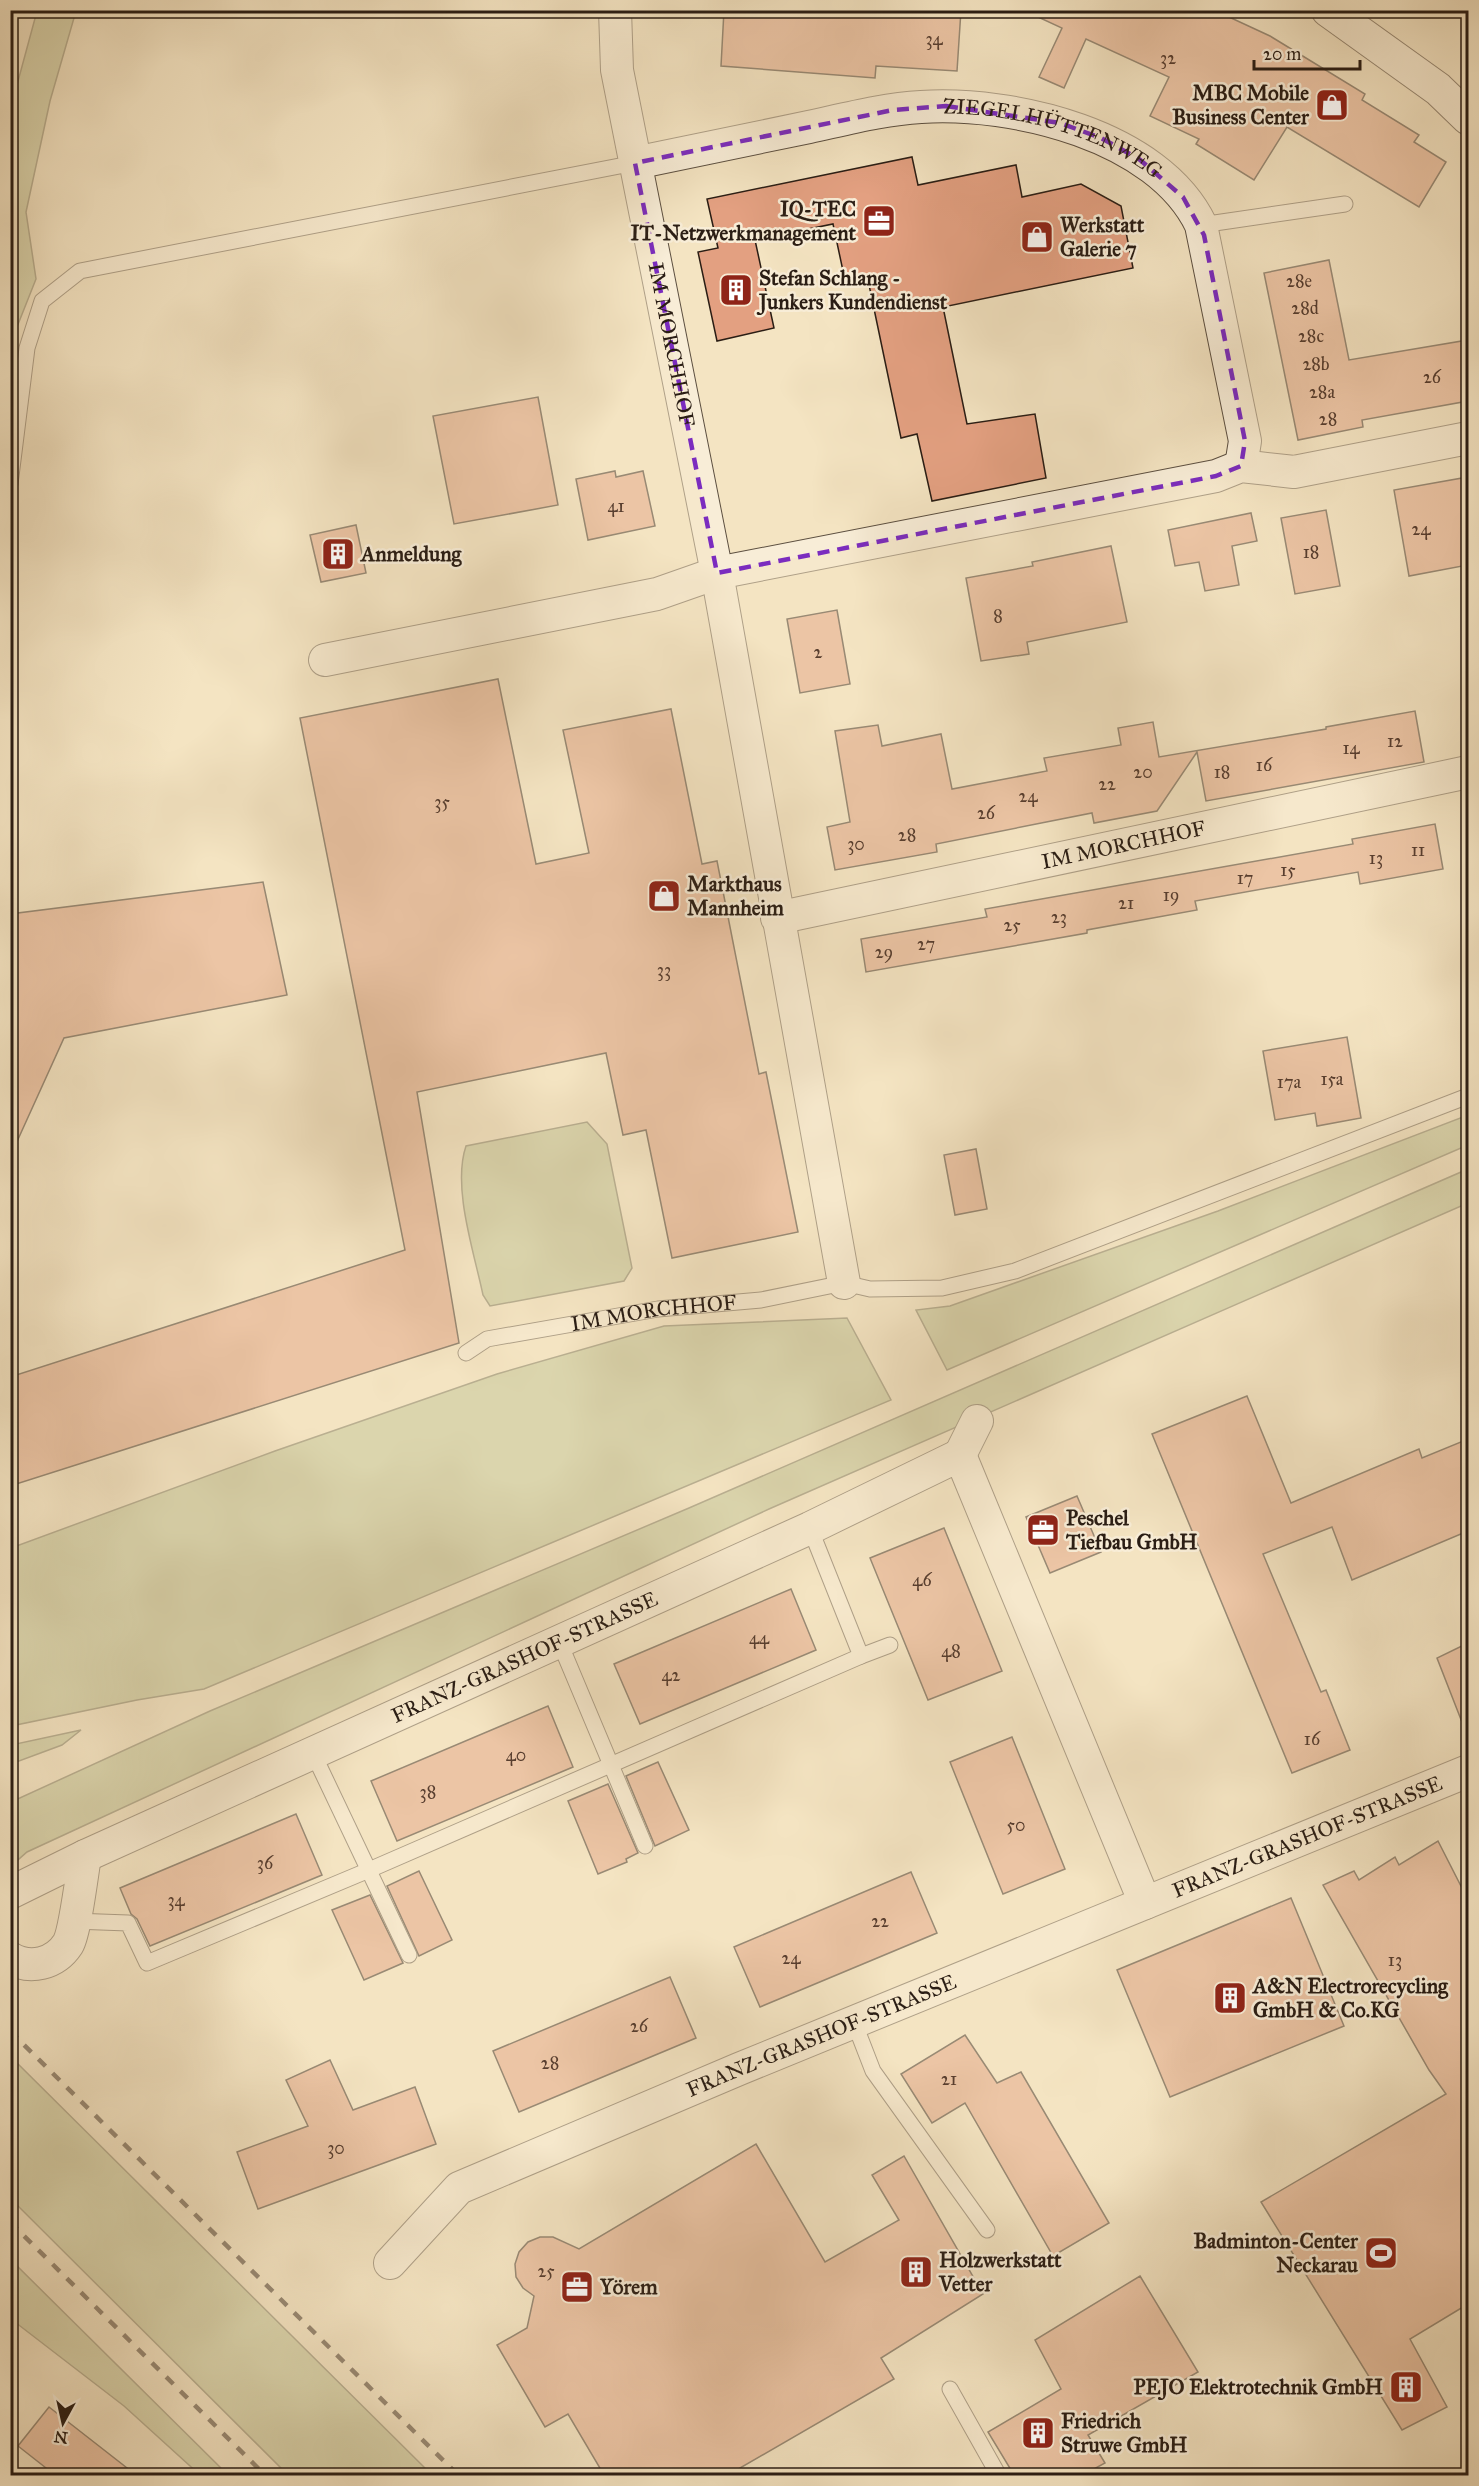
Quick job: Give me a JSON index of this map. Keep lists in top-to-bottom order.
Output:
{
  "streets": {
    "street": ["ZIEGELHÜTTENWEG", "IM MORCHHOF", "FRANZ-GRASHOF-STRASSE"]
  },
  "crossings": [
    ["ZIEGELHÜTTENWEG", "IM MORCHHOF"]
  ],
  "places": {
    "shop": ["MBC Mobile Business Center", "Werkstatt Galerie 7", "Markthaus Mannheim"],
    "office": ["IQ-TEC IT-Netzwerkmanagement", "Peschel Tiefbau GmbH", "Yörem"],
    "building": [
      "Stefan Schlang - Junkers Kundendienst",
      "Anmeldung",
      "A&N Electrorecycling GmbH & Co.KG",
      "Holzwerkstatt Vetter",
      "PEJO Elektrotechnik GmbH",
      "Friedrich Struwe GmbH"
    ],
    "sports": ["Badminton-Center Neckarau"]
  },
  "house_numbers": [
    "34",
    "32",
    "28e",
    "28d",
    "28c",
    "28b",
    "26",
    "28a",
    "28",
    "41",
    "24",
    "18",
    "8",
    "2",
    "12",
    "14",
    "16",
    "20",
    "18",
    "22",
    "24",
    "35",
    "26",
    "28",
    "30",
    "11",
    "13",
    "15",
    "17",
    "19",
    "21",
    "23",
    "25",
    "27",
    "29",
    "33",
    "15a",
    "17a",
    "46",
    "44",
    "48",
    "42",
    "16",
    "40",
    "38",
    "50",
    "36",
    "34",
    "22",
    "24",
    "13",
    "26",
    "28",
    "21",
    "30",
    "25"
  ],
  "scale_bar": "20 m",
  "north": "bottom"
}
